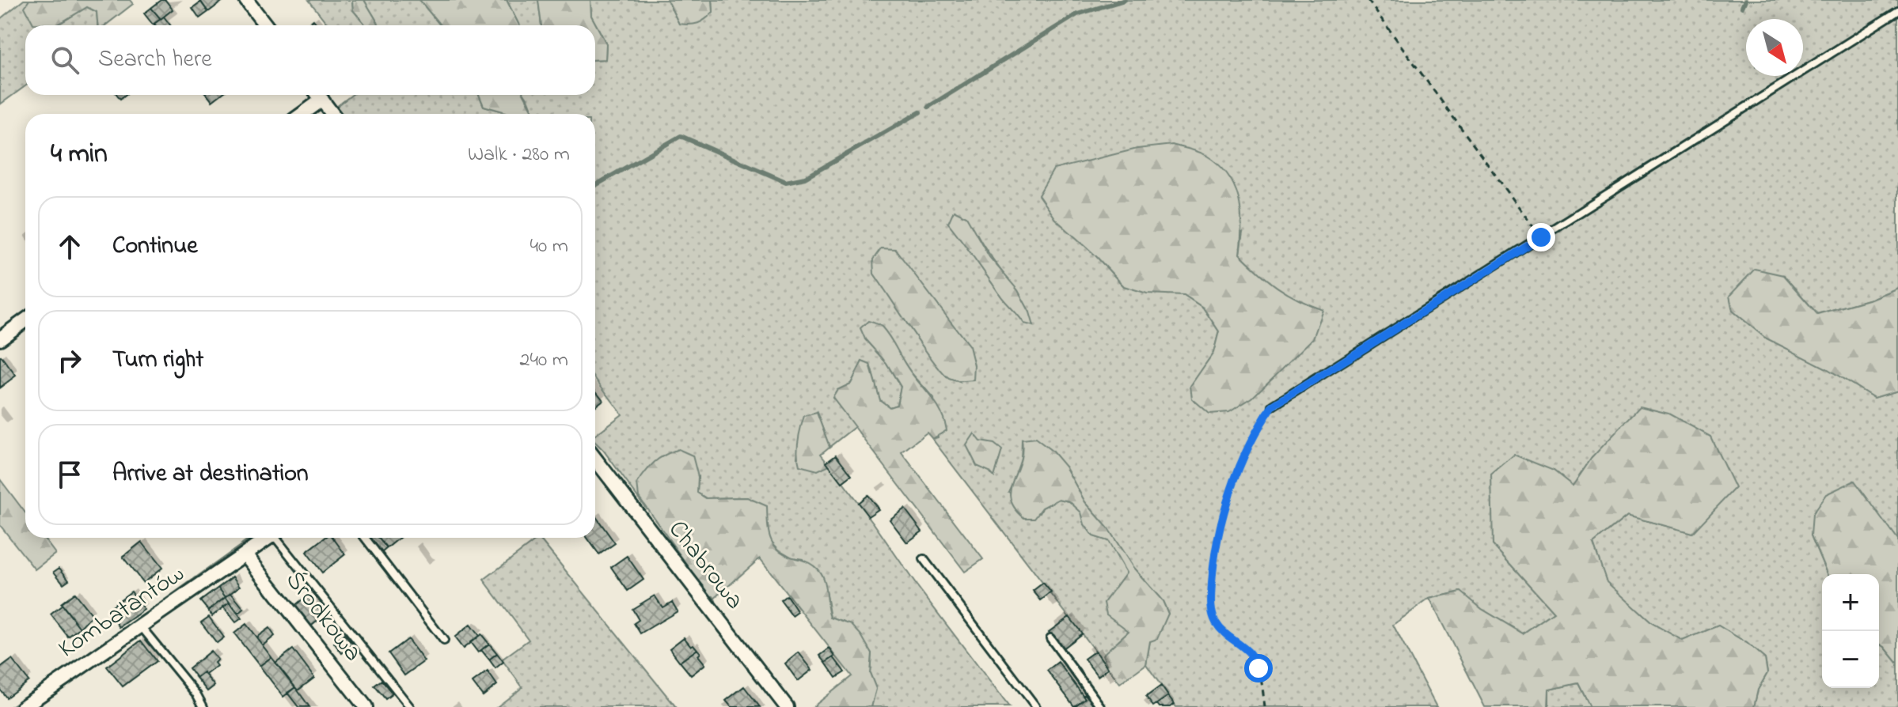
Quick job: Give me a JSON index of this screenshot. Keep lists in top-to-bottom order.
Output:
{
  "streets": {
    "street": ["Chabrowa", "Kombatantów", "Środkowa"]
  },
  "crossings": [
    ["Kombatantów", "Środkowa"]
  ],
  "north": "bottom right",
  "page": {
    "search": "Search here",
    "heading": ["4 min", "Walk · 280 m"],
    "list": [
      ["Continue", "40 m"],
      ["Turn right", "240 m"],
      "Arrive at destination"
    ],
    "map_buttons": ["+", "−"]
  }
}
